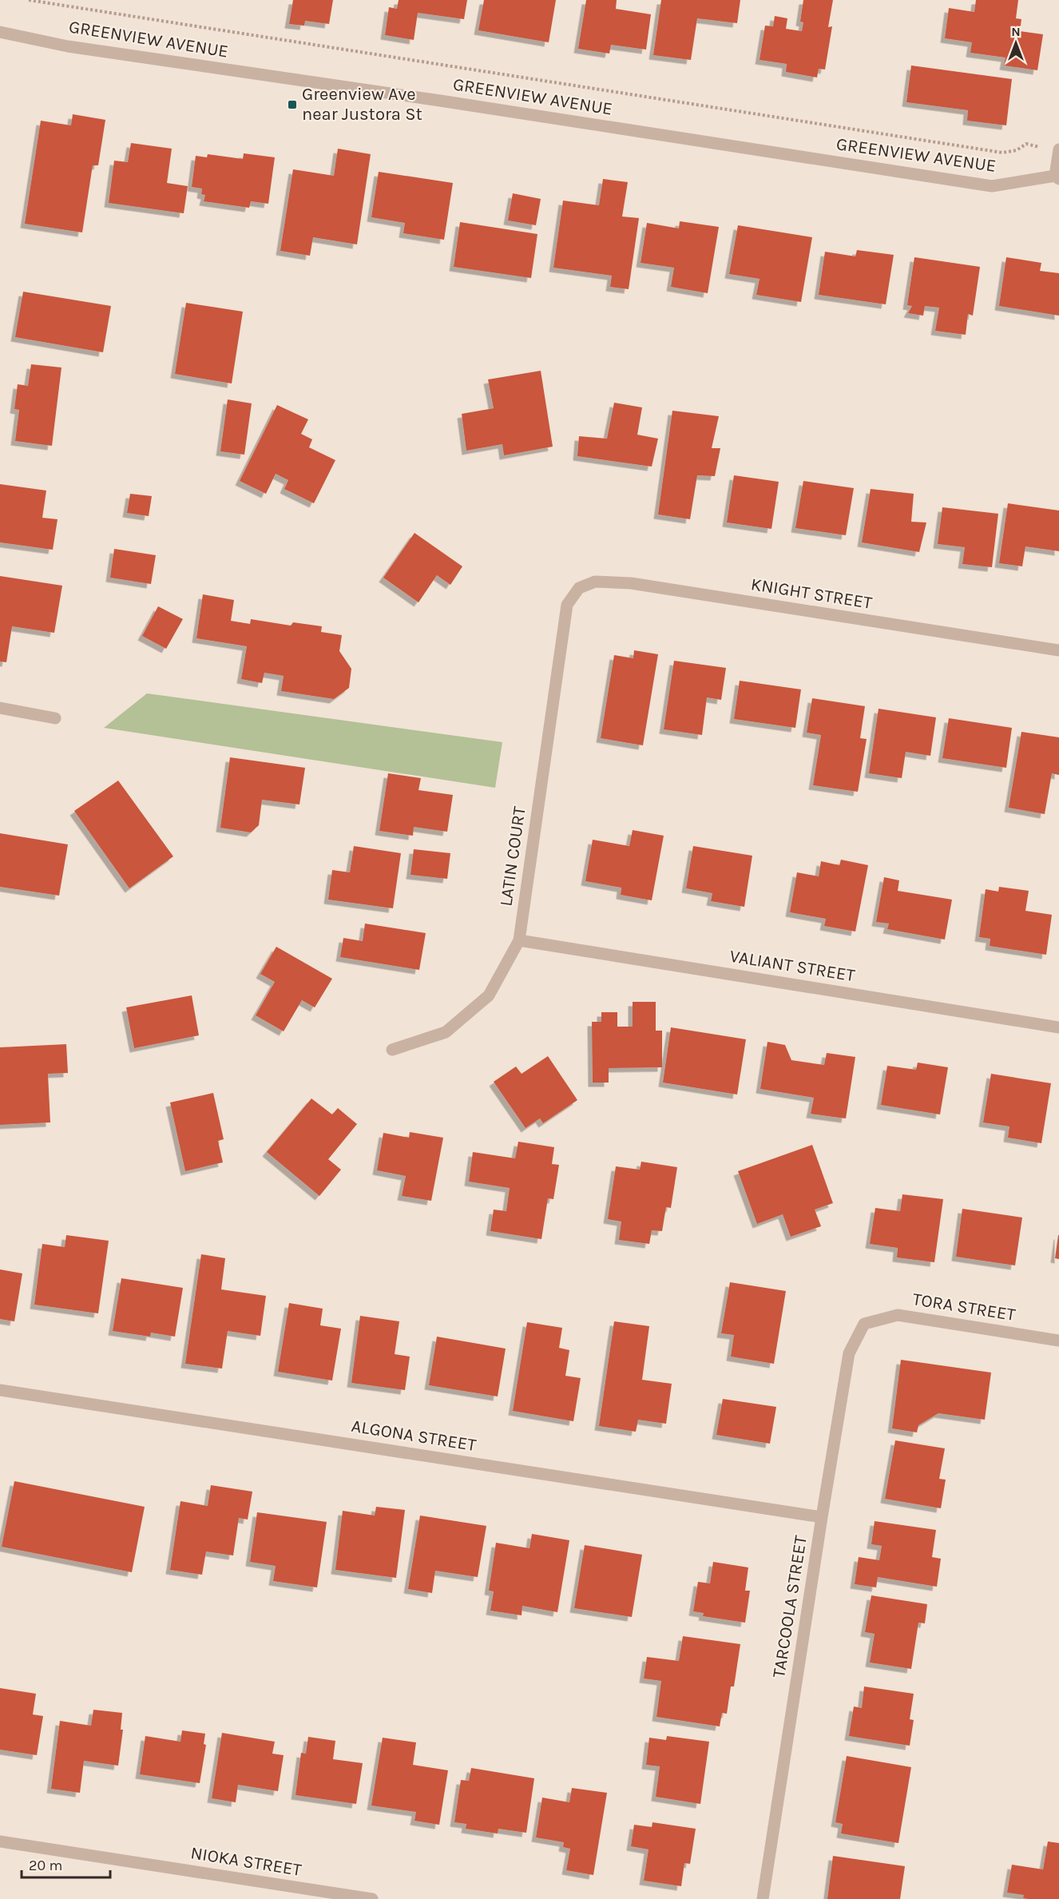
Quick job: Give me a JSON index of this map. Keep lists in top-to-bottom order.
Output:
{
  "streets": {
    "street": [
      "GREENVIEW AVENUE",
      "KNIGHT STREET",
      "LATIN COURT",
      "VALIANT STREET",
      "TORA STREET",
      "ALGONA STREET",
      "TARCOOLA STREET",
      "NIOKA STREET"
    ]
  },
  "crossings": [
    ["KNIGHT STREET", "LATIN COURT"],
    ["LATIN COURT", "VALIANT STREET"],
    ["TORA STREET", "TARCOOLA STREET"],
    ["ALGONA STREET", "TARCOOLA STREET"]
  ],
  "places": {
    "transit": ["Greenview Ave near Justora St"]
  },
  "scale_bar": "20 m",
  "north": "top"
}
